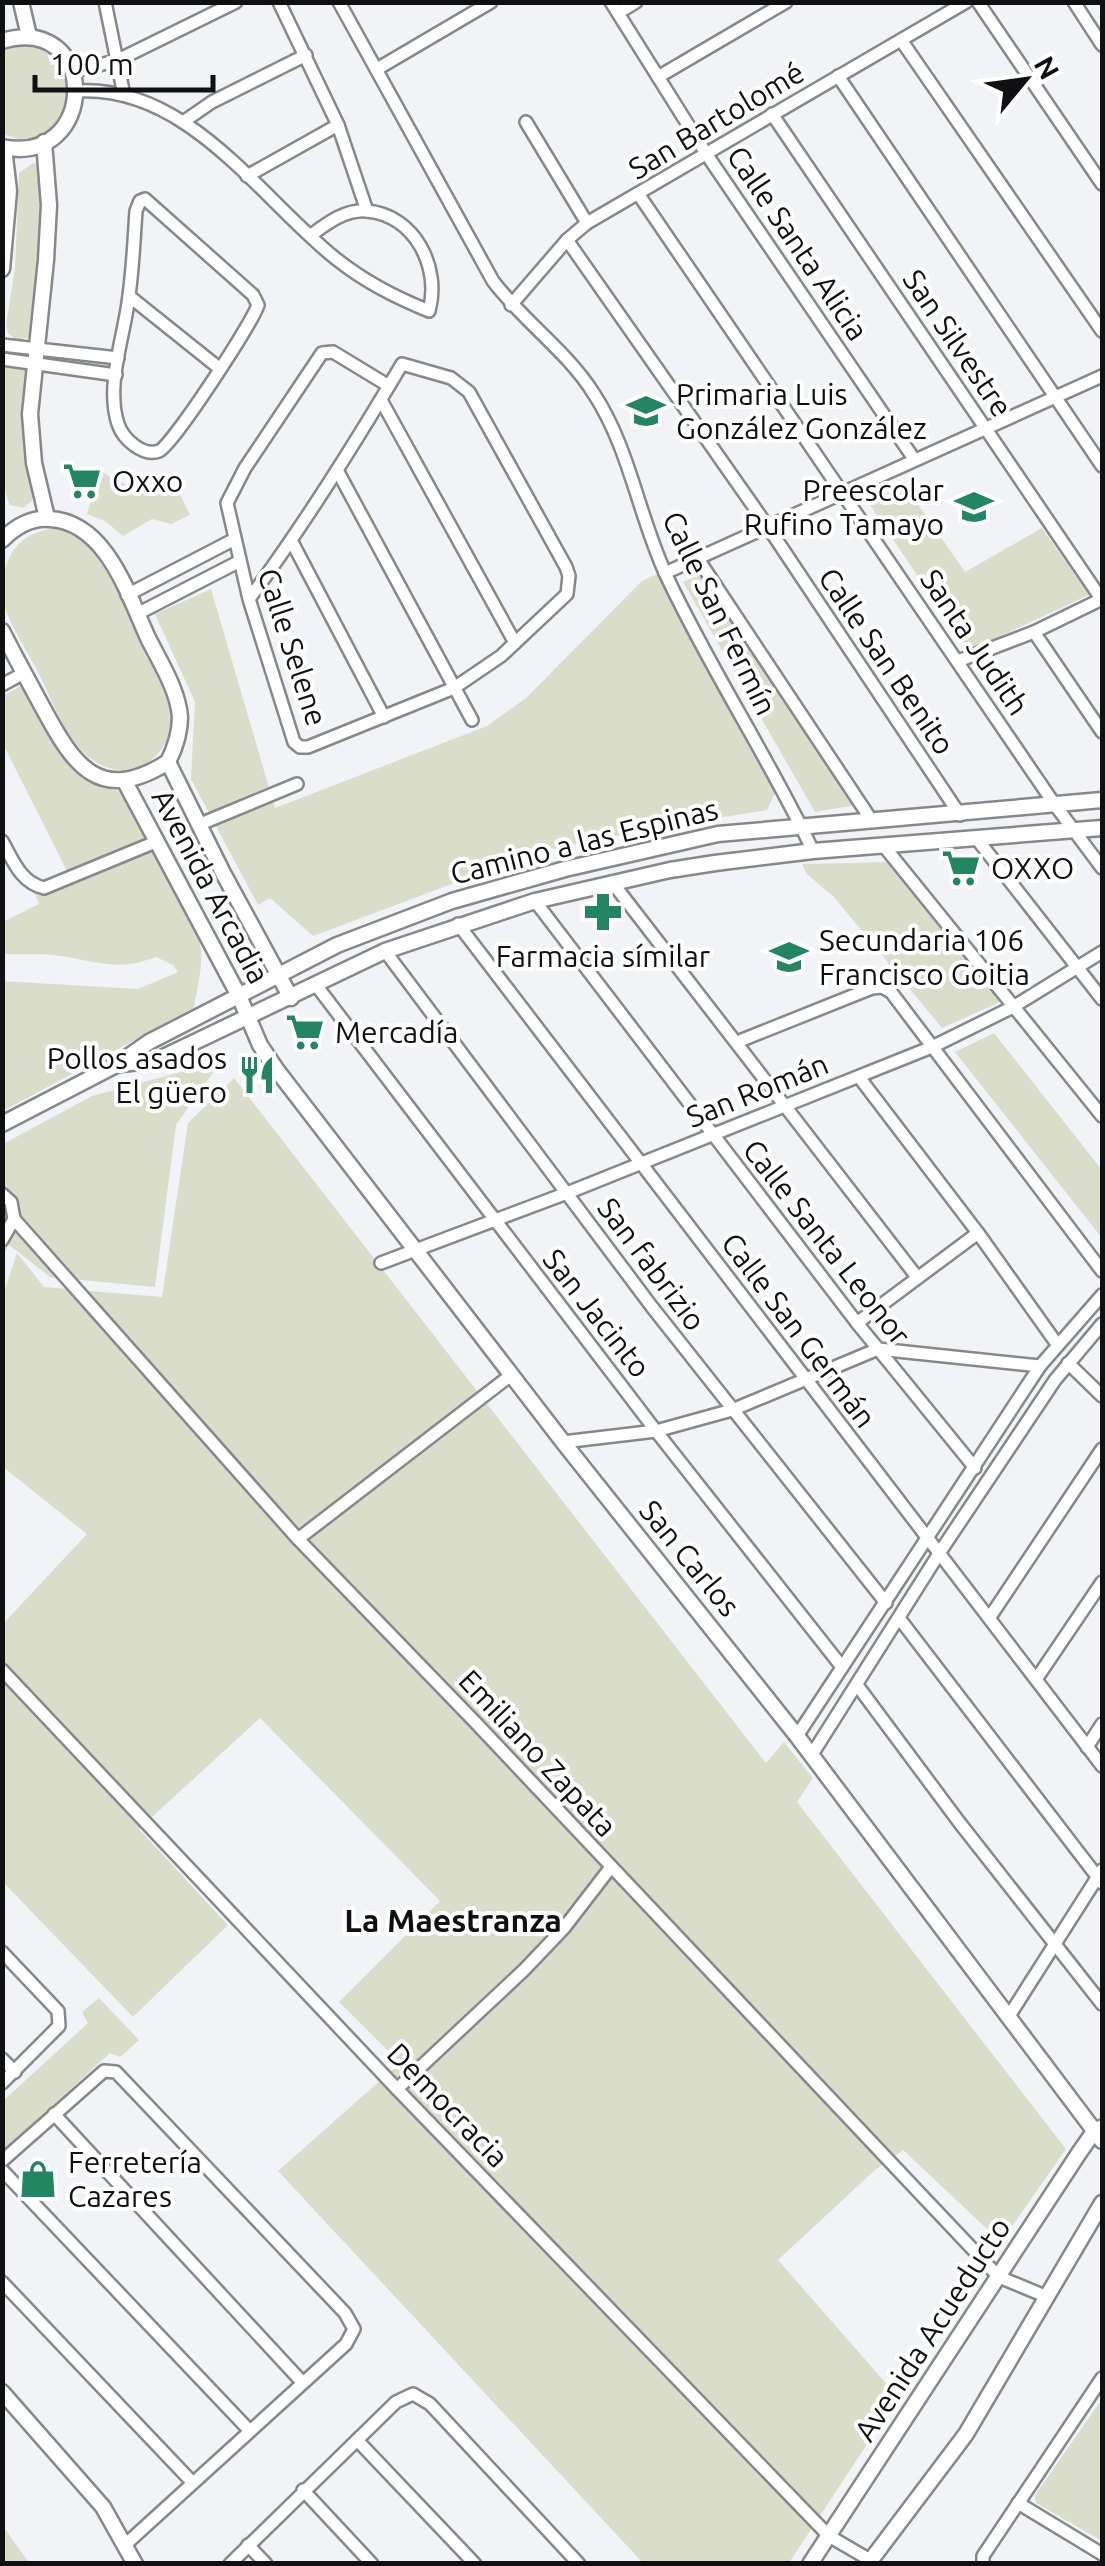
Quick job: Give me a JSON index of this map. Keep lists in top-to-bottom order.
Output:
{
  "streets": {
    "street": [
      "San Bartolomé",
      "Calle Santa Alicia",
      "San Silvestre",
      "Calle San Fermín",
      "Santa Judith",
      "Calle Selene",
      "Calle San Benito",
      "Camino a las Espinas",
      "Avenida Arcadia",
      "San Román",
      "Calle Santa Leonor",
      "San fabrizio",
      "San Jacinto",
      "Calle San Germán",
      "San Carlos",
      "Emiliano Zapata",
      "Democracia",
      "Avenida Acueducto"
    ]
  },
  "crossings": [
    ["San Bartolomé", "Calle Santa Alicia"],
    ["San Bartolomé", "San Silvestre"],
    ["San Bartolomé", "Calle San Fermín"],
    ["San Bartolomé", "Santa Judith"],
    ["San Bartolomé", "Calle San Benito"],
    ["Calle San Fermín", "Camino a las Espinas"],
    ["Santa Judith", "Camino a las Espinas"],
    ["Calle San Benito", "Camino a las Espinas"],
    ["Camino a las Espinas", "Avenida Arcadia"],
    ["Camino a las Espinas", "Calle Santa Leonor"],
    ["Camino a las Espinas", "San fabrizio"],
    ["Camino a las Espinas", "San Jacinto"],
    ["Camino a las Espinas", "Calle San Germán"],
    ["Camino a las Espinas", "San Carlos"],
    ["Avenida Arcadia", "San Carlos"],
    ["San Román", "Calle Santa Leonor"],
    ["San Román", "San fabrizio"],
    ["San Román", "San Jacinto"],
    ["San Román", "Calle San Germán"],
    ["San Román", "San Carlos"],
    ["San Carlos", "Avenida Acueducto"],
    ["Emiliano Zapata", "Avenida Acueducto"],
    ["Democracia", "Avenida Acueducto"]
  ],
  "districts": ["La Maestranza"],
  "places": {
    "school or university": ["Primaria Luis González González", "Preescolar Rufino Tamayo", "Secundaria 106 Francisco Goitia"],
    "supermarket": ["Oxxo", "OXXO", "Mercadía"],
    "pharmacy": ["Farmacia símilar"],
    "restaurant": ["Pollos asados El güero"],
    "shop": ["Ferretería Cazares"]
  },
  "scale_bar": "100 m",
  "north": "top right"
}
